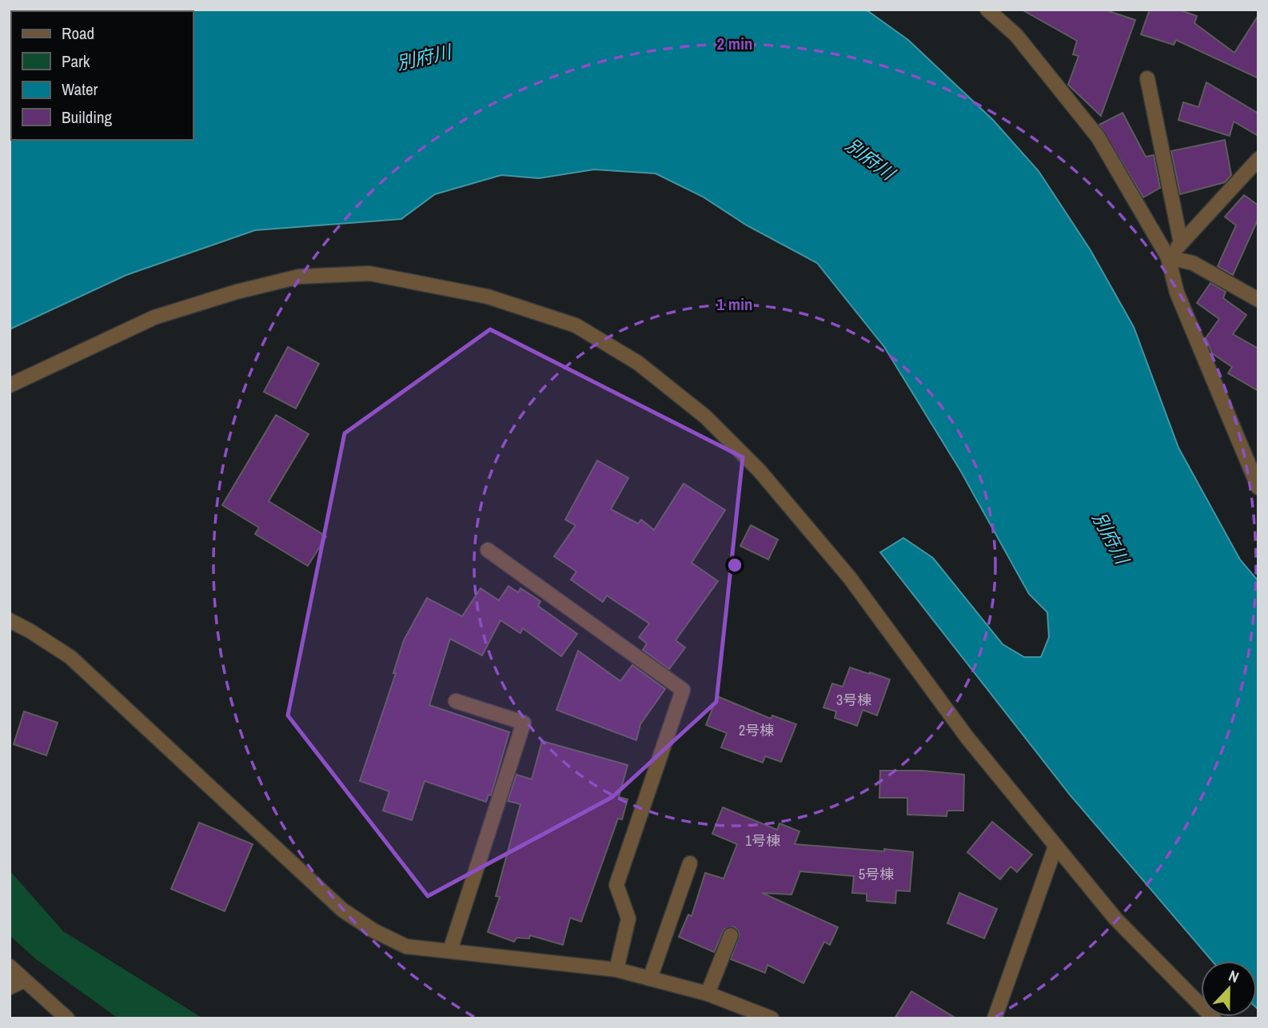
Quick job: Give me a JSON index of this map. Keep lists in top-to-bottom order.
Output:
{
  "water": ["別府川"],
  "house_numbers": [
    "3号棟",
    "2号棟",
    "1号棟",
    "5号棟"
  ],
  "legend": [
    "Road",
    "Park",
    "Water",
    "Building"
  ],
  "north": "top",
  "rings": ["2 min", "1 min"]
}
